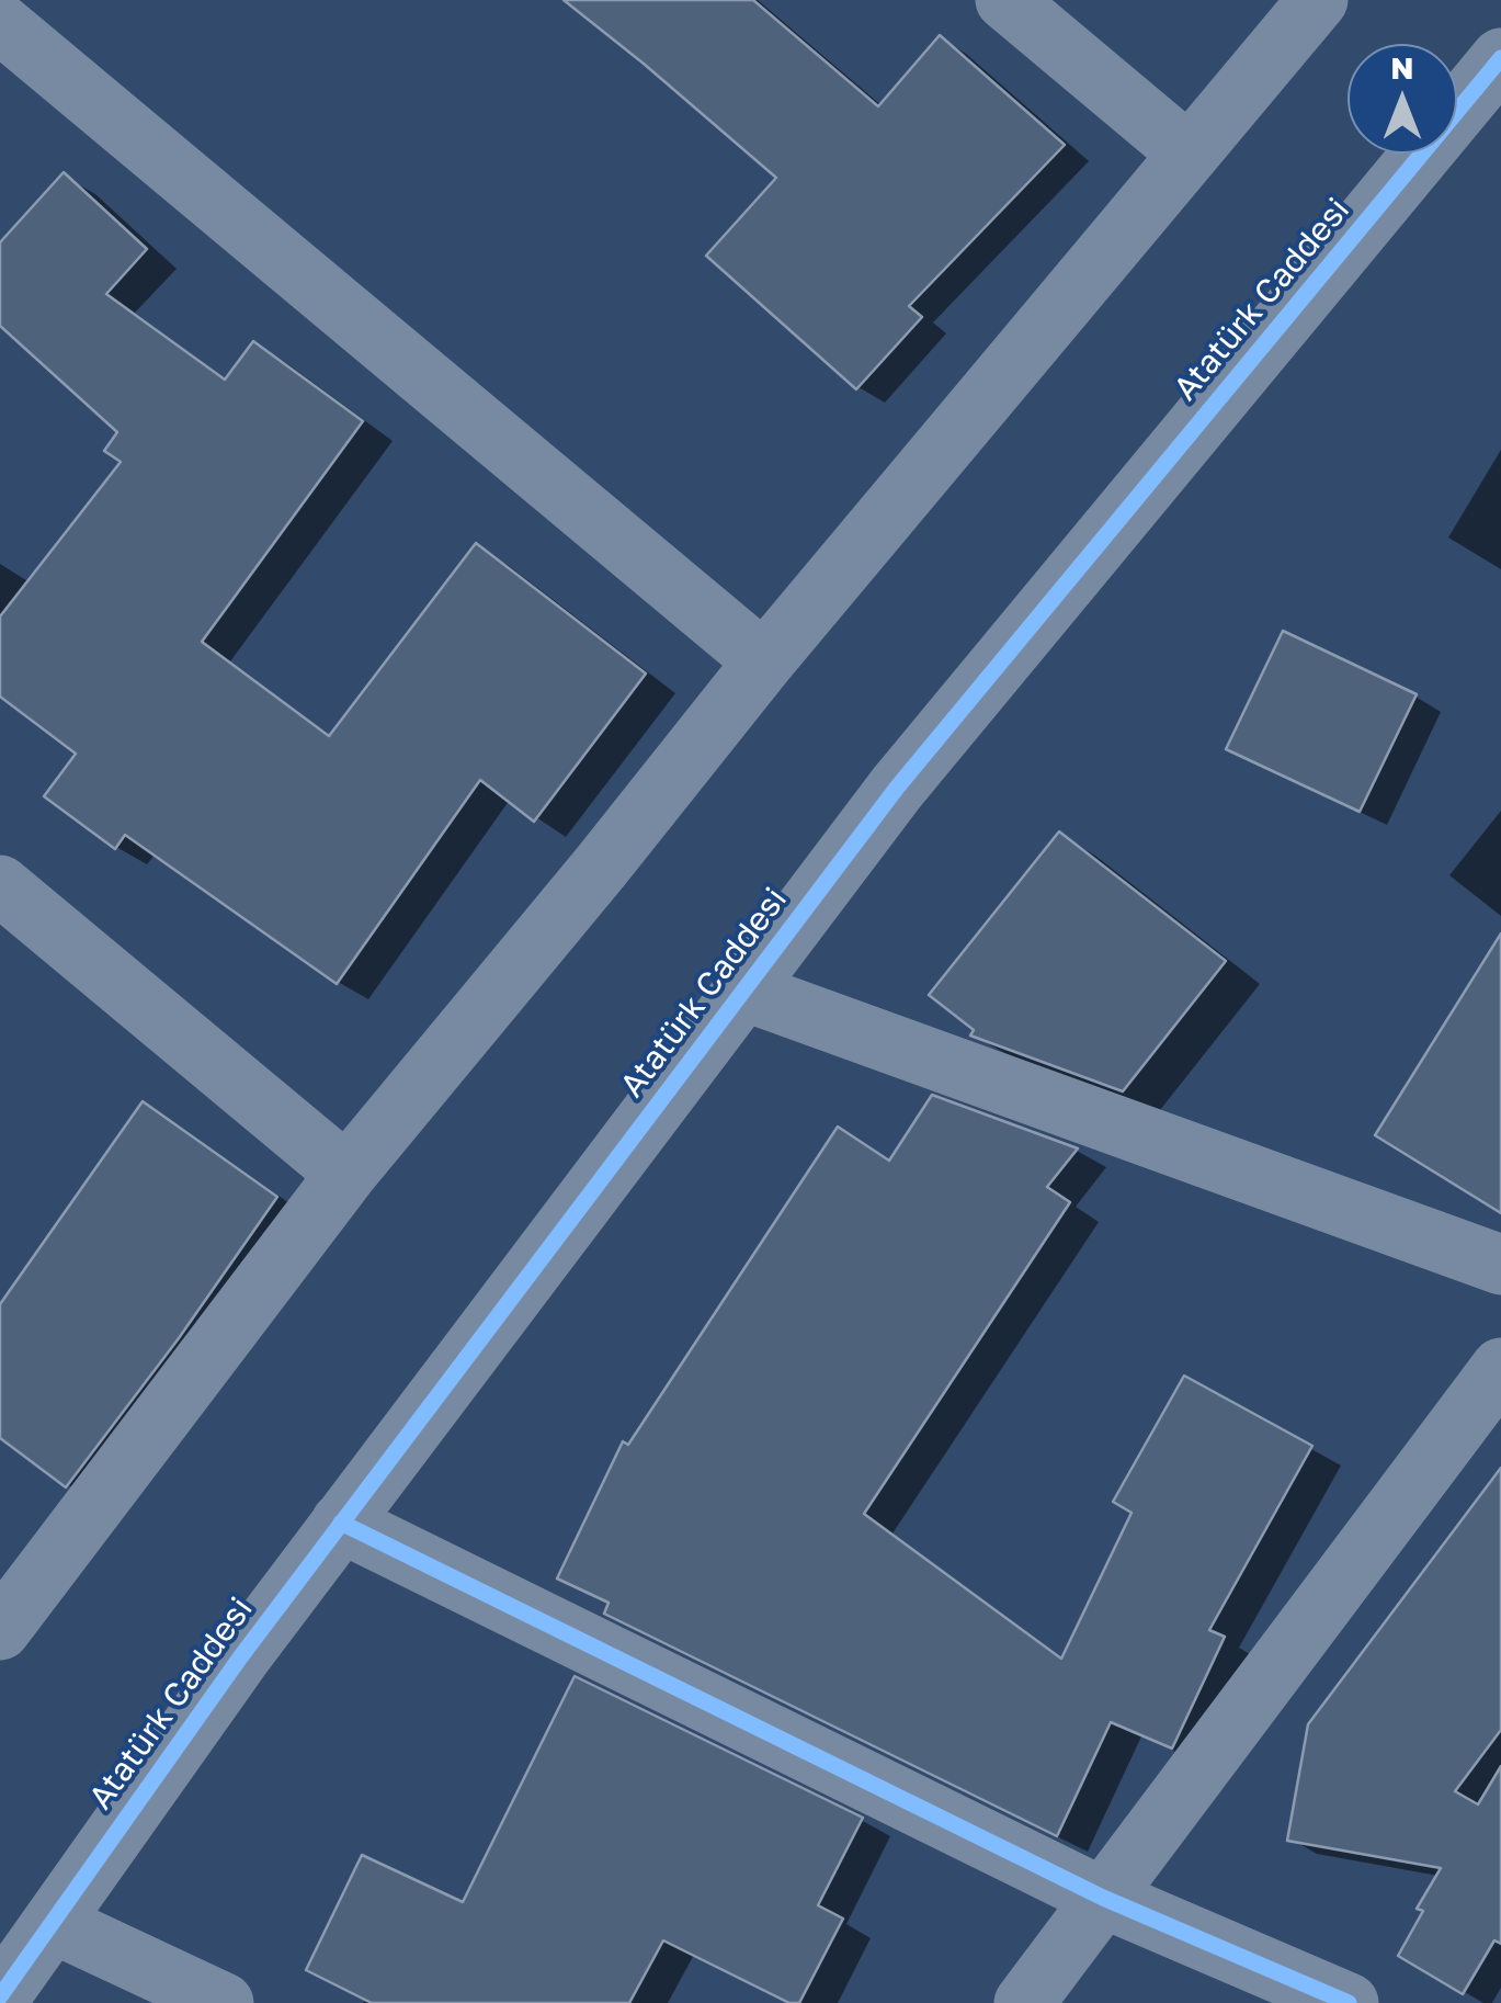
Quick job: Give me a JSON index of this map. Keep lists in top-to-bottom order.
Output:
{
  "streets": {
    "street": ["Atatürk Caddesi"]
  },
  "north": "top"
}
